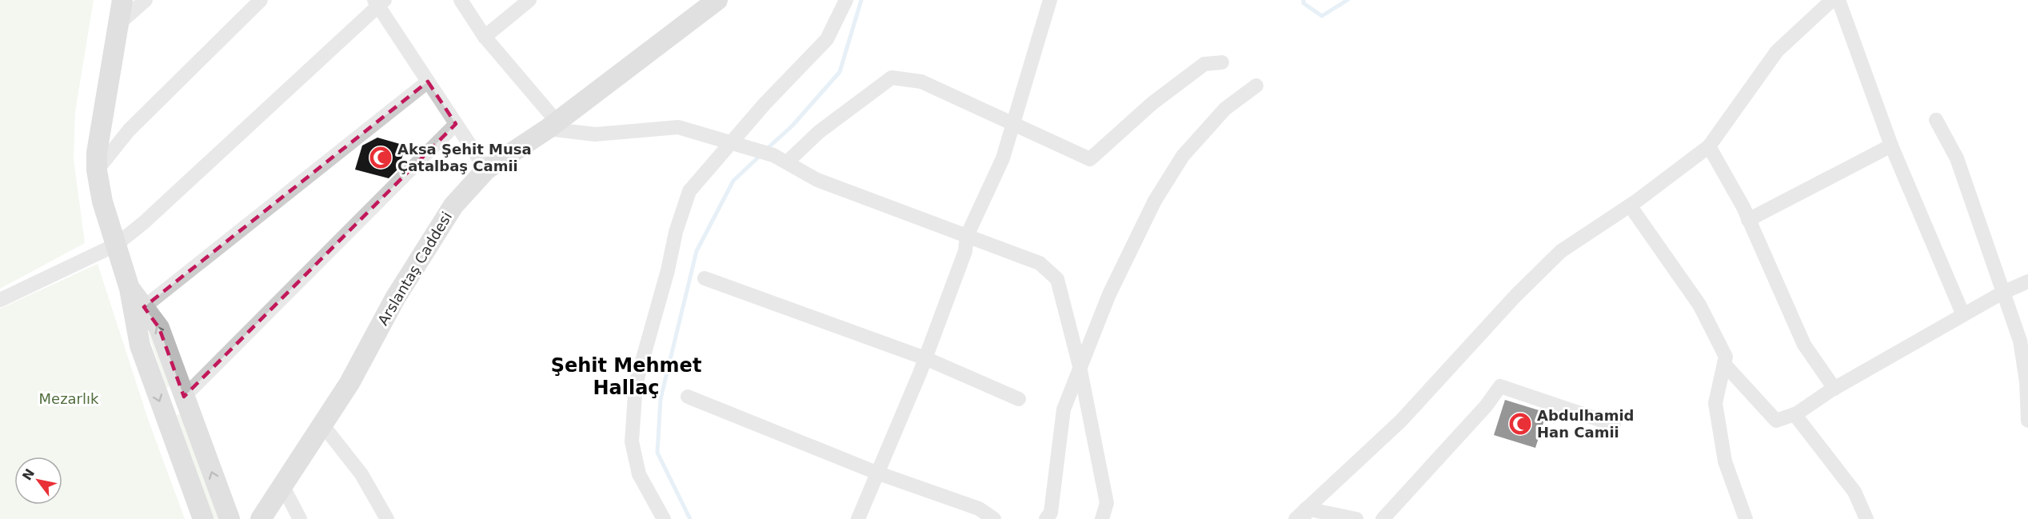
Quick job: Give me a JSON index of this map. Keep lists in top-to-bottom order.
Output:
{
  "streets": {
    "main road": ["Arslantaş Caddesi"]
  },
  "districts": ["Şehit Mehmet Hallaç"],
  "parks": ["Mezarlık"],
  "places": {
    "mosque": ["Aksa Şehit Musa Çatalbaş Camii", "Abdulhamid Han Camii"]
  },
  "north": "top left"
}
